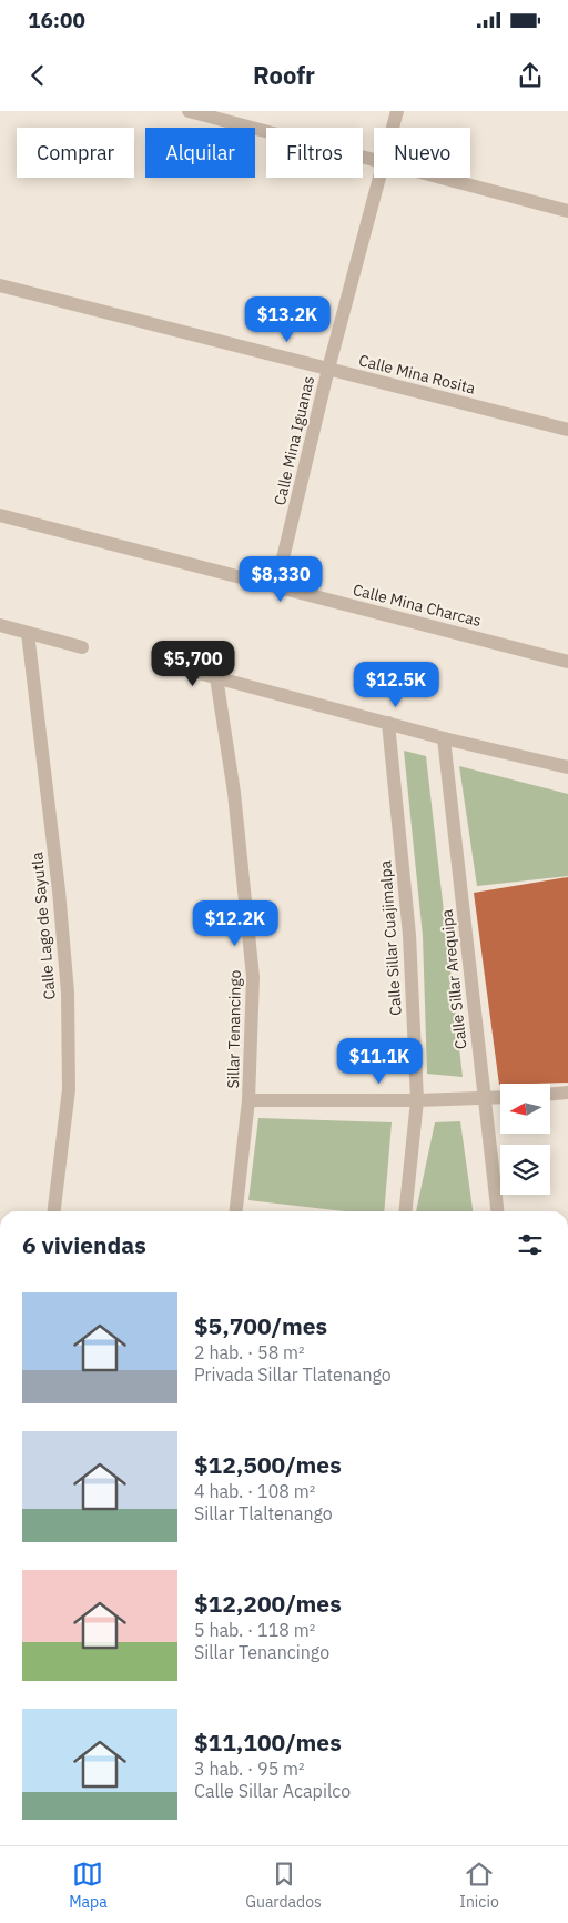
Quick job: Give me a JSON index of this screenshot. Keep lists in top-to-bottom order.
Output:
{
  "streets": {
    "street": [
      "Calle Mina Rosita",
      "Calle Mina Iguanas",
      "Calle Mina Charcas",
      "Calle Lago de Sayutla",
      "Calle Sillar Cuajimalpa",
      "Calle Sillar Arequipa",
      "Sillar Tenancingo"
    ]
  },
  "crossings": [
    ["Calle Mina Rosita", "Calle Mina Iguanas"],
    ["Calle Mina Iguanas", "Calle Mina Charcas"]
  ],
  "north": "left",
  "page": {
    "status": "16:00",
    "header": "Roofr",
    "chip": [
      "Comprar",
      "Alquilar",
      "Filtros",
      "Nuevo"
    ],
    "price": [
      "$13.2K",
      "$8,330",
      "$5,700",
      "$12.5K",
      "$12.2K",
      "$11.1K"
    ],
    "heading": "6 viviendas",
    "list": [
      {
        "name": "$5,700/mes",
        "note": "2 hab. · 58 m² · Privada Sillar Tlatenango"
      },
      {
        "name": "$12,500/mes",
        "note": "4 hab. · 108 m² · Sillar Tlaltenango"
      },
      {
        "name": "$12,200/mes",
        "note": "5 hab. · 118 m² · Sillar Tenancingo"
      },
      {
        "name": "$11,100/mes",
        "note": "3 hab. · 95 m² · Calle Sillar Acapilco"
      }
    ],
    "tabs": ["Mapa", "Guardados", "Inicio"]
  }
}
